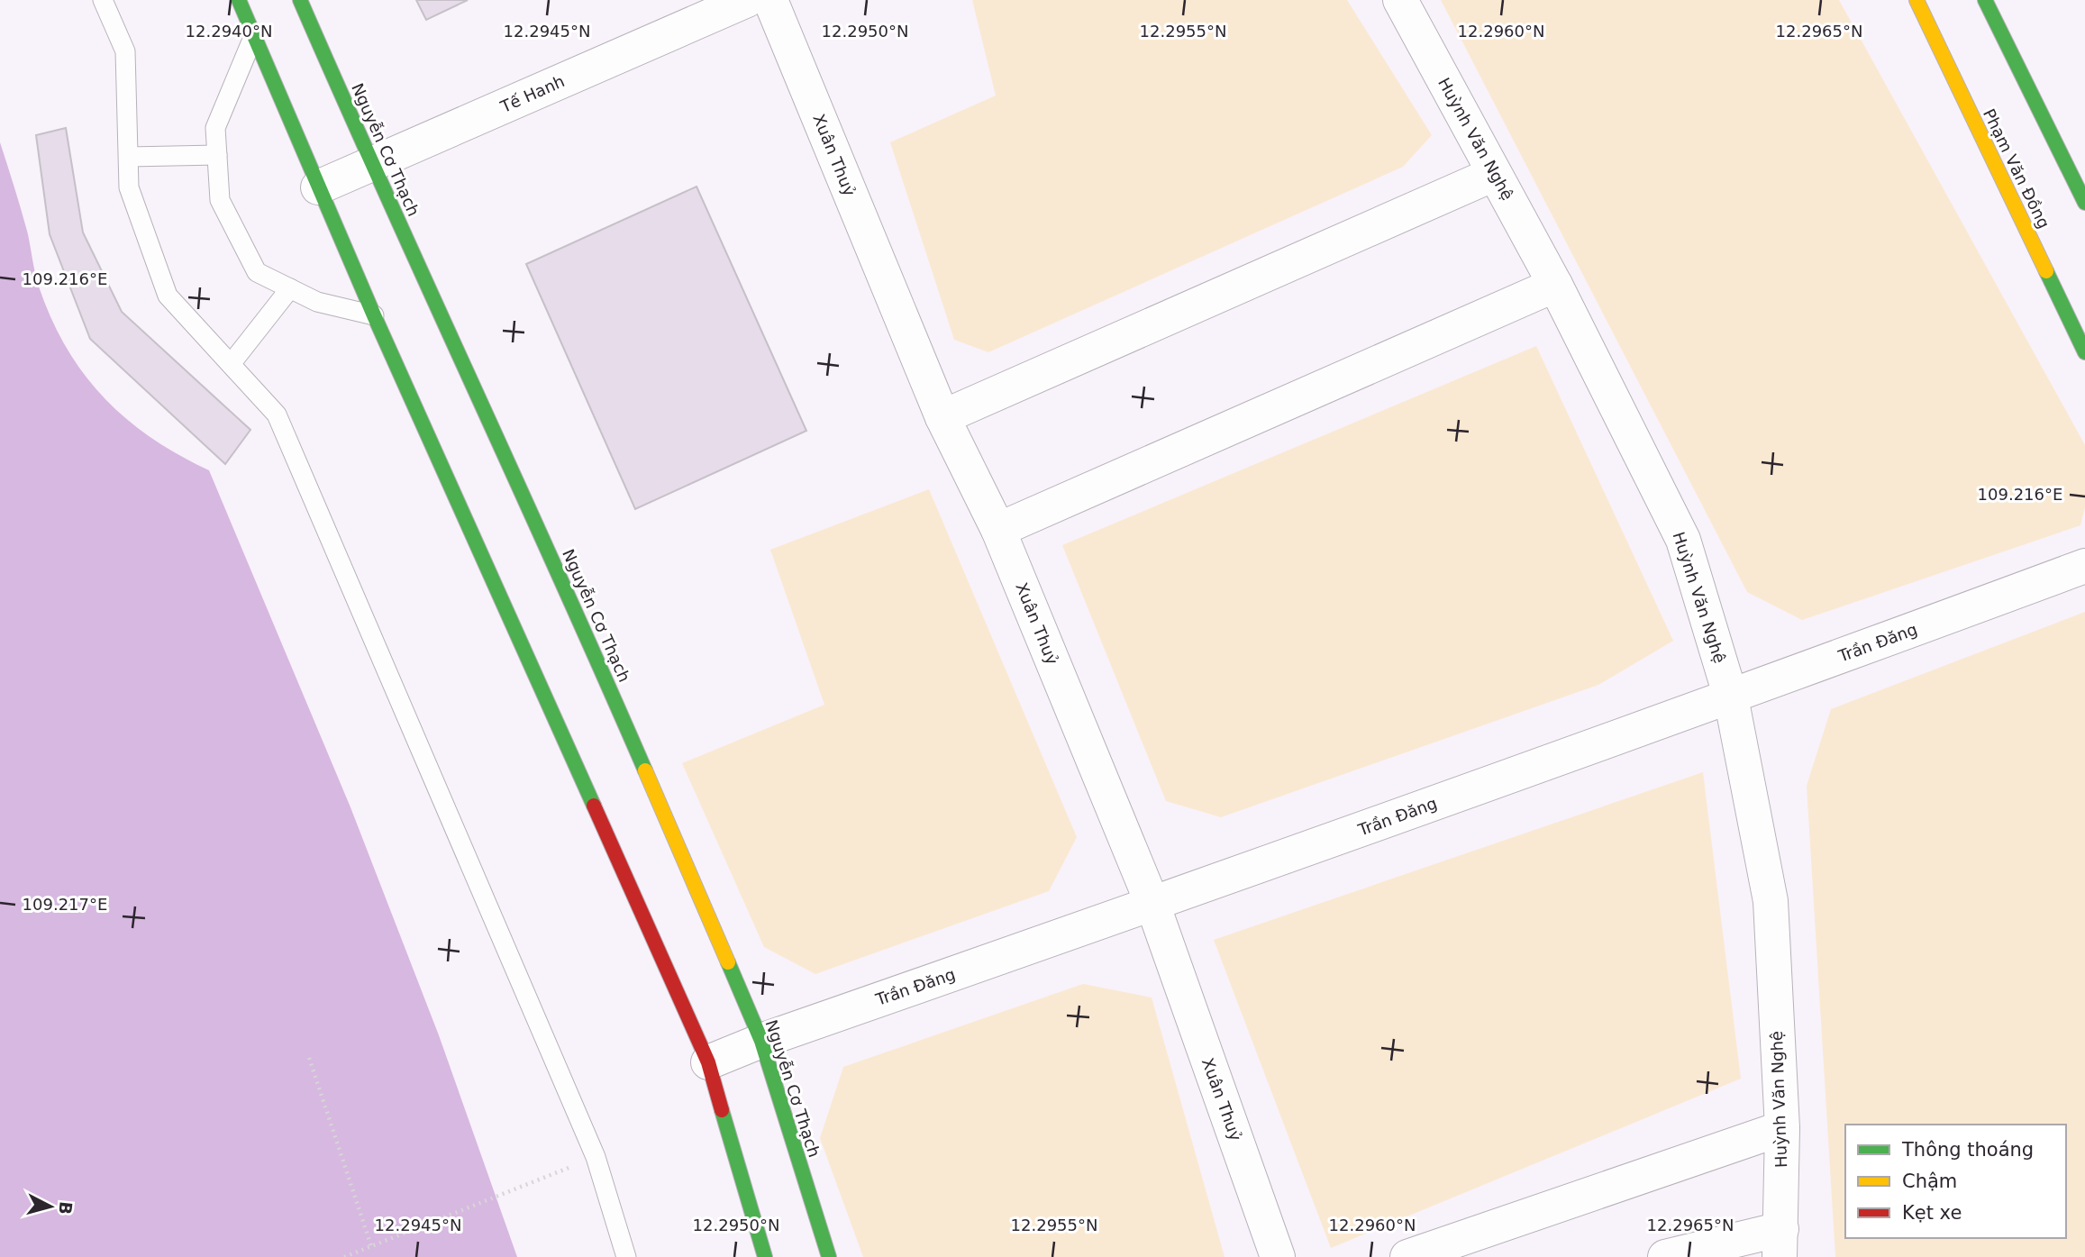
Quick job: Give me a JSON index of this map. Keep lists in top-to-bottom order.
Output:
{
  "streets": {
    "street": [
      "Tế Hanh",
      "Huỳnh Văn Nghệ",
      "Nguyễn Cơ Thạch",
      "Xuân Thuỷ",
      "Phạm Văn Đồng",
      "Trần Đăng"
    ]
  },
  "crossings": [
    ["Tế Hanh", "Nguyễn Cơ Thạch"],
    ["Huỳnh Văn Nghệ", "Trần Đăng"],
    ["Nguyễn Cơ Thạch", "Trần Đăng"],
    ["Xuân Thuỷ", "Trần Đăng"]
  ],
  "legend": ["Thông thoáng", "Chậm", "Kẹt xe"],
  "north": "right",
  "coordinates": [
    "12.2940°N",
    "12.2945°N",
    "12.2950°N",
    "12.2955°N",
    "12.2960°N",
    "12.2965°N",
    "109.216°E",
    "109.217°E"
  ]
}
